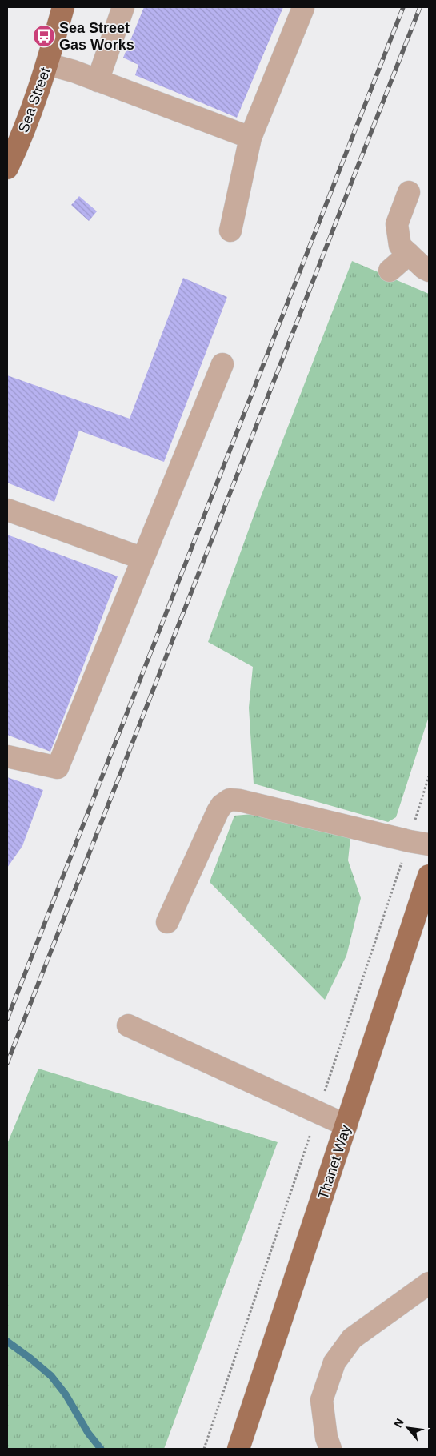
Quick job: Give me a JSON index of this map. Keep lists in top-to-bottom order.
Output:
{
  "streets": {
    "main road": ["Sea Street", "Thanet Way"]
  },
  "places": {
    "bus stop": ["Sea Street Gas Works"]
  },
  "north": "top left"
}
